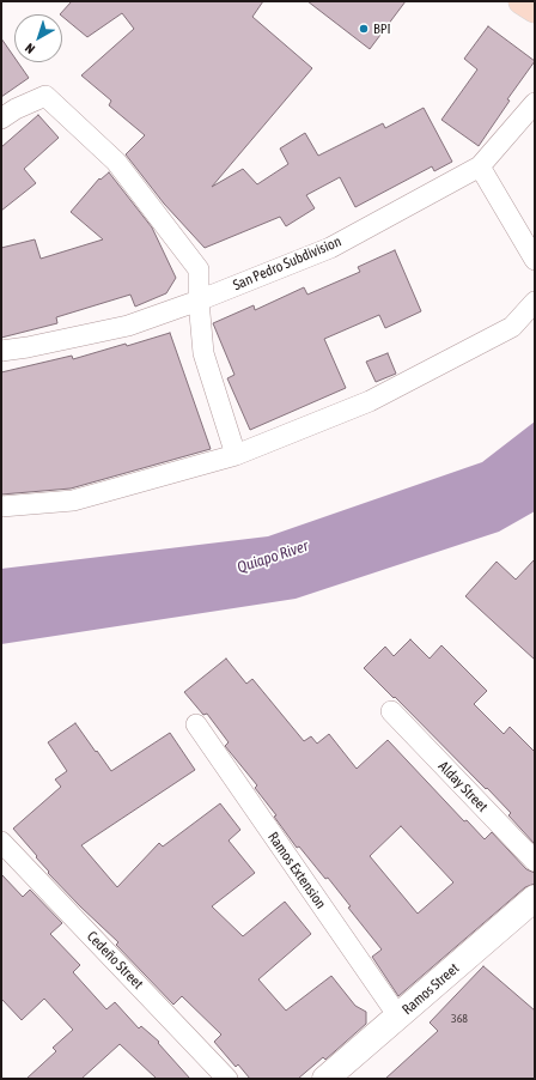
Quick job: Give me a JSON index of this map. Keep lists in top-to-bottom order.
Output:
{
  "streets": {
    "street": [
      "San Pedro Subdivision",
      "Alday Street",
      "Ramos Extension",
      "Cedeño Street",
      "Ramos Street"
    ]
  },
  "crossings": [
    ["Ramos Extension", "Ramos Street"]
  ],
  "water": ["Quiapo River"],
  "places": ["BPI"],
  "house_numbers": ["368"],
  "north": "bottom left"
}
